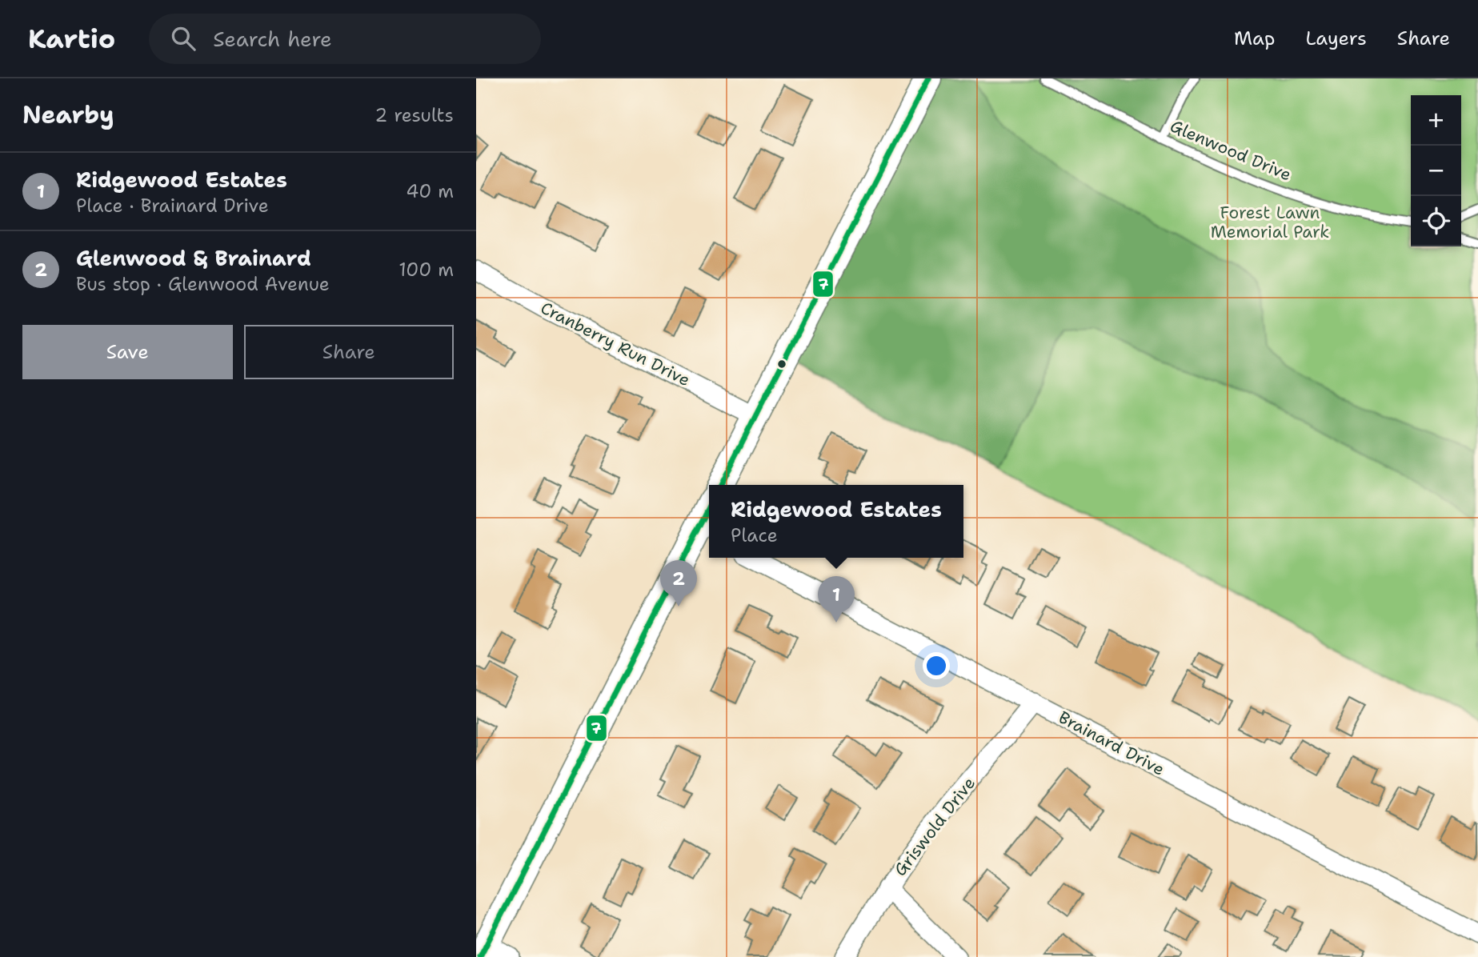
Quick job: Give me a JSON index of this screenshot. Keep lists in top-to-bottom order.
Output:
{
  "streets": {
    "street": ["Cranberry Run Drive", "Brainard Drive", "Griswold Drive"],
    "lane": ["Glenwood Drive"]
  },
  "crossings": [
    ["Brainard Drive", "Griswold Drive"]
  ],
  "parks": ["Forest Lawn Memorial Park"],
  "lines": ["transit line 7"],
  "page": {
    "header": "Kartio",
    "search": "Search here",
    "nav": ["Map", "Layers", "Share"],
    "heading": ["Nearby", "2 results"],
    "map_buttons": ["+", "−"],
    "list": [
      {
        "mark": "1",
        "name": "Ridgewood Estates",
        "note": "Place · Brainard Drive",
        "value": "40 m"
      },
      {
        "mark": "2",
        "name": "Glenwood & Brainard",
        "note": "Bus stop · Glenwood Avenue",
        "value": "100 m"
      }
    ],
    "buttons": ["Save", "Share"],
    "popup": ["Ridgewood Estates", "Place"],
    "pins": ["2", "1"]
  }
}
